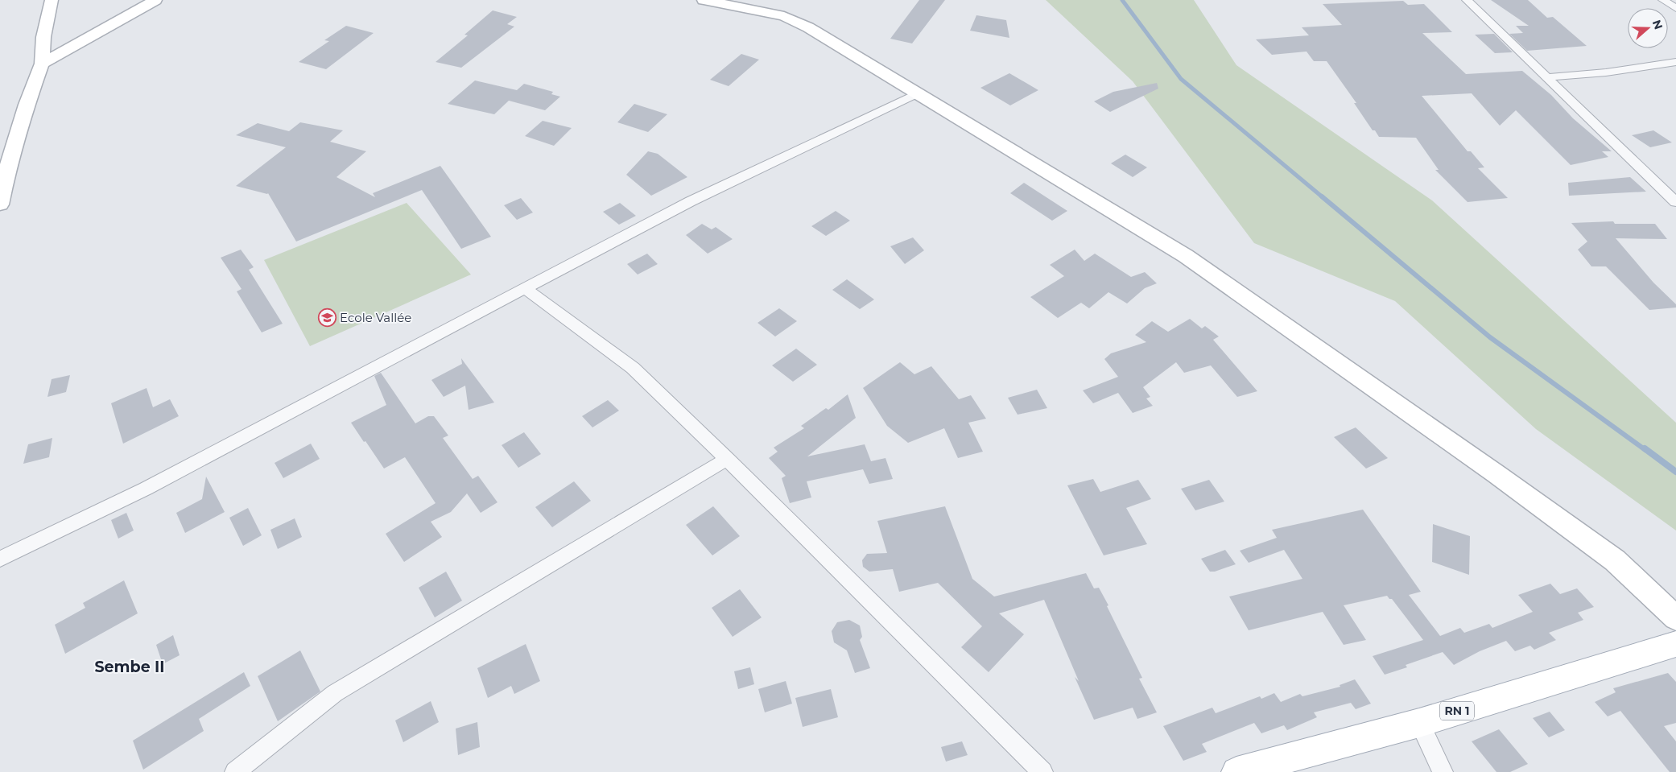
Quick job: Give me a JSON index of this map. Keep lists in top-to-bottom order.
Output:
{
  "streets": {
    "main road": ["RN 1"]
  },
  "districts": ["Sembe II"],
  "places": {
    "school or university": ["Ecole Vallée"]
  },
  "north": "right"
}
